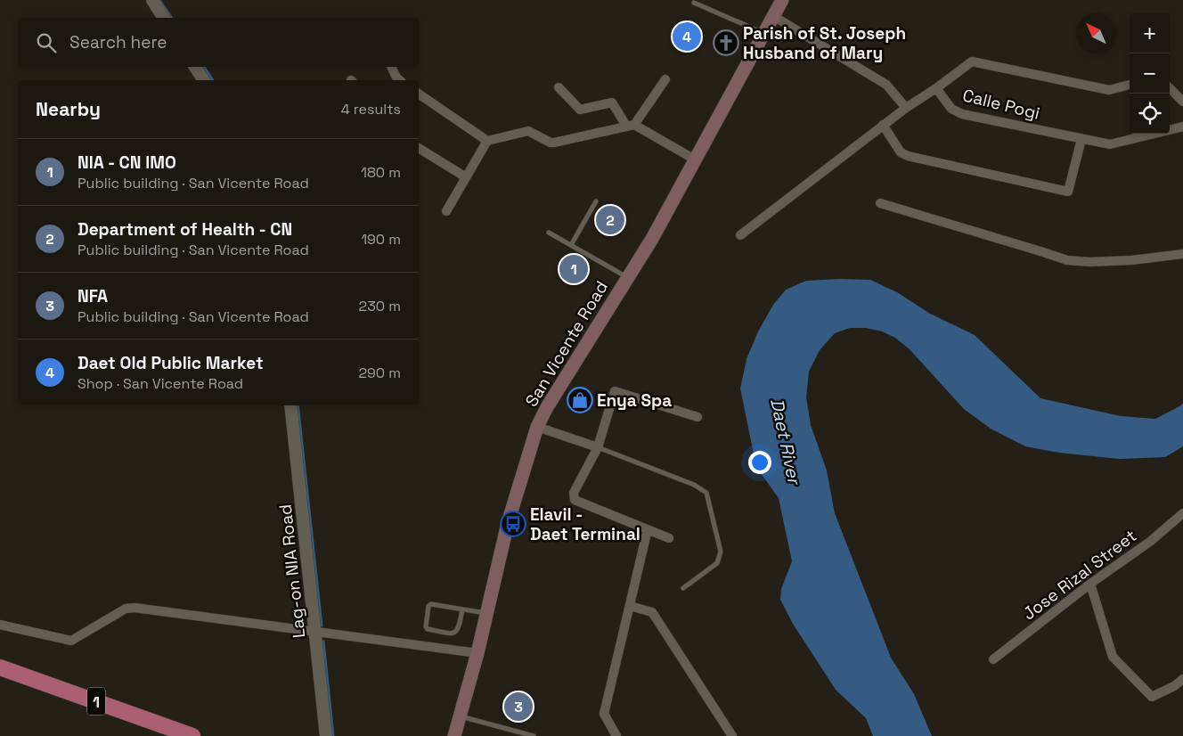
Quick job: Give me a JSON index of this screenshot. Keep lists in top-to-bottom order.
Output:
{
  "streets": {
    "highway": ["1"],
    "main road": ["San Vicente Road"],
    "street": ["Calle Pogi", "Lag-on NIA Road", "Jose Rizal Street"]
  },
  "water": ["Daet River"],
  "places": {
    "church": ["Parish of St. Joseph Husband of Mary"],
    "shop": ["Enya Spa"],
    "bus stop": ["Elavil - Daet Terminal"]
  },
  "north": "top left",
  "page": {
    "map_buttons": ["+", "−"],
    "search": "Search here",
    "pins": [
      "4",
      "2",
      "1",
      "3"
    ],
    "heading": ["Nearby", "4 results"],
    "list": [
      {
        "mark": "1",
        "name": "NIA - CN IMO",
        "note": "Public building · San Vicente Road",
        "value": "180 m"
      },
      {
        "mark": "2",
        "name": "Department of Health - CN",
        "note": "Public building · San Vicente Road",
        "value": "190 m"
      },
      {
        "mark": "3",
        "name": "NFA",
        "note": "Public building · San Vicente Road",
        "value": "230 m"
      },
      {
        "mark": "4",
        "name": "Daet Old Public Market",
        "note": "Shop · San Vicente Road",
        "value": "290 m"
      }
    ]
  }
}
